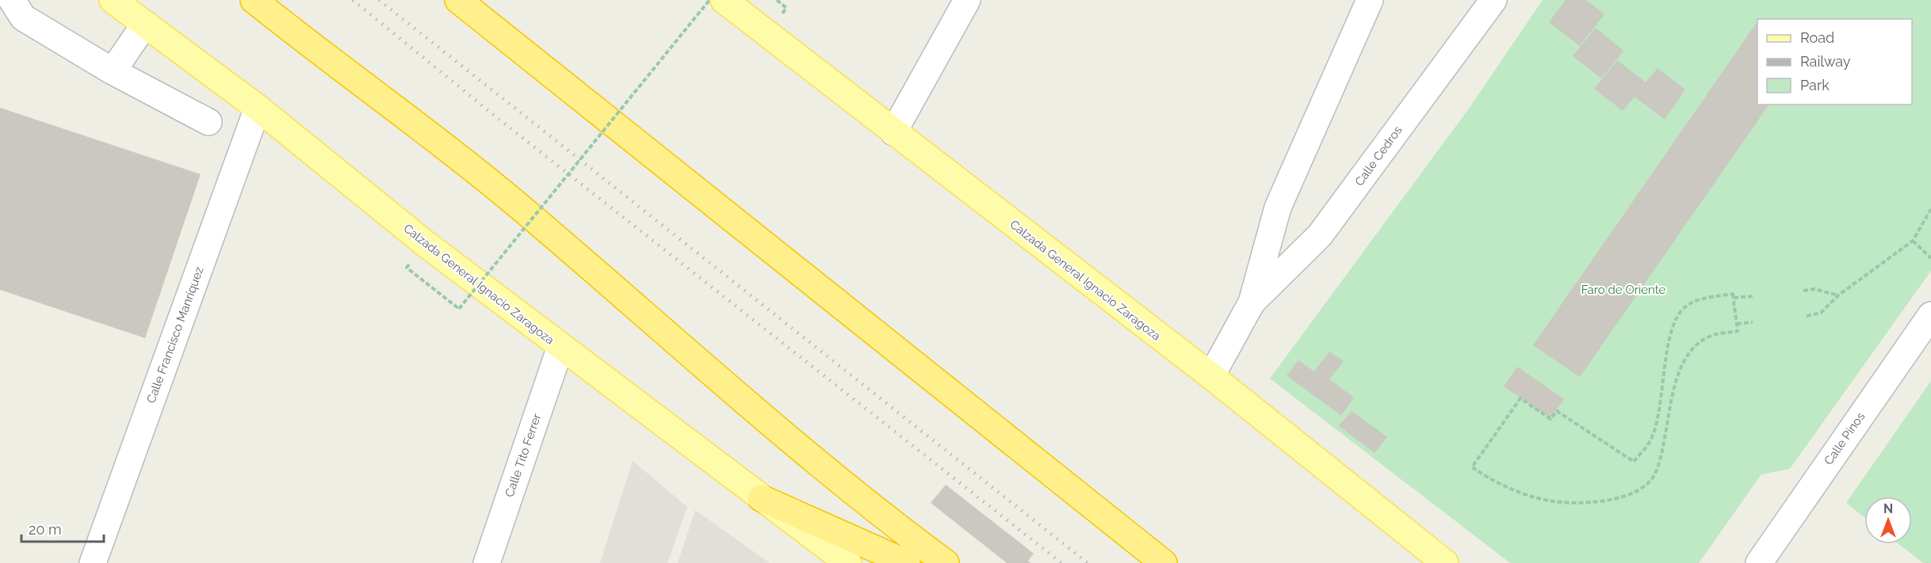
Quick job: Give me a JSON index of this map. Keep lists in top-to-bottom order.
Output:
{
  "streets": {
    "main road": ["Calzada General Ignacio Zaragoza"],
    "street": [
      "Calle Cedros",
      "Calle Francisco Manríquez",
      "Calle Pinos",
      "Calle Tito Ferrer"
    ]
  },
  "crossings": [
    ["Calle Cedros", "Calzada General Ignacio Zaragoza"],
    ["Calzada General Ignacio Zaragoza", "Calle Francisco Manríquez"],
    ["Calzada General Ignacio Zaragoza", "Calle Tito Ferrer"]
  ],
  "parks": ["Faro de Oriente"],
  "legend": ["Road", "Railway", "Park"],
  "scale_bar": "20 m",
  "north": "top"
}
